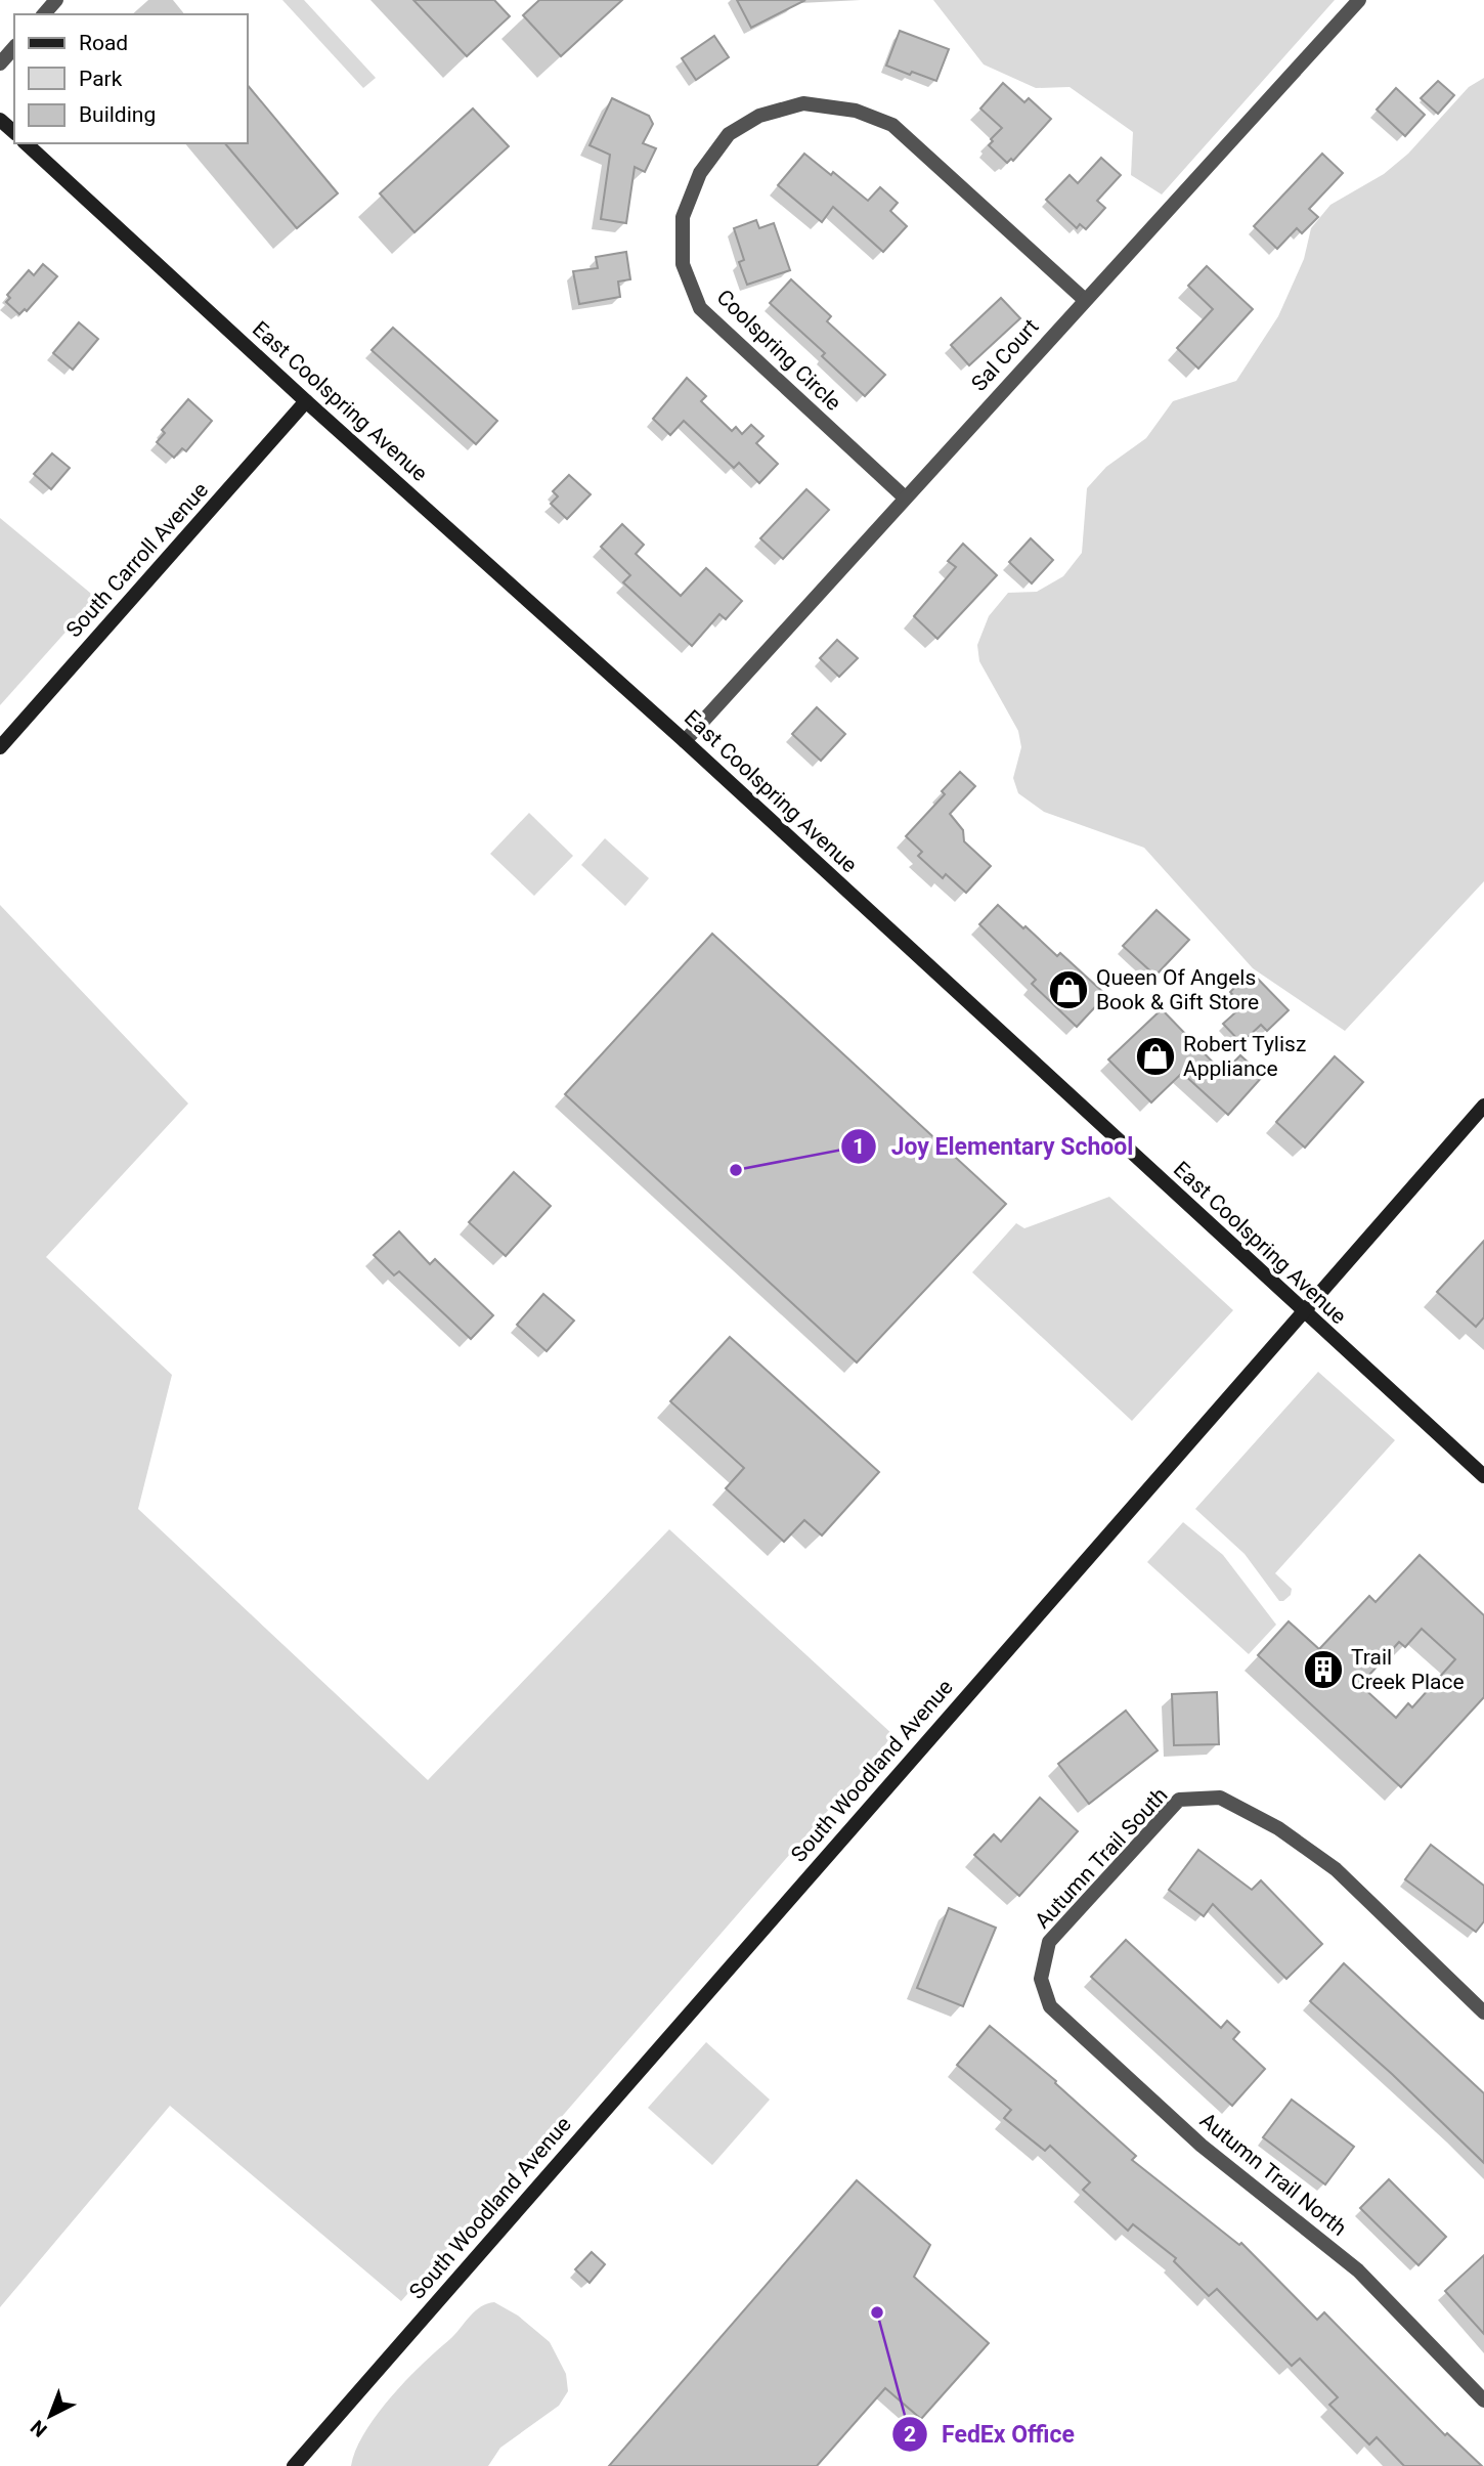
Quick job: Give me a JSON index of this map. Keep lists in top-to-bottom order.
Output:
{
  "streets": {
    "street": [
      "Coolspring Circle",
      "Sal Court",
      "East Coolspring Avenue",
      "South Carroll Avenue",
      "South Woodland Avenue",
      "Autumn Trail South",
      "Autumn Trail North"
    ]
  },
  "crossings": [
    ["Coolspring Circle", "Sal Court"],
    ["Sal Court", "East Coolspring Avenue"],
    ["East Coolspring Avenue", "South Carroll Avenue"],
    ["East Coolspring Avenue", "South Woodland Avenue"],
    ["Autumn Trail South", "Autumn Trail North"]
  ],
  "places": {
    "shop": ["Queen Of Angels Book & Gift Store", "Robert Tylisz Appliance"],
    "other": ["Joy Elementary School", "FedEx Office"],
    "building": ["Trail Creek Place"]
  },
  "legend": ["Road", "Park", "Building"],
  "north": "bottom left"
}
